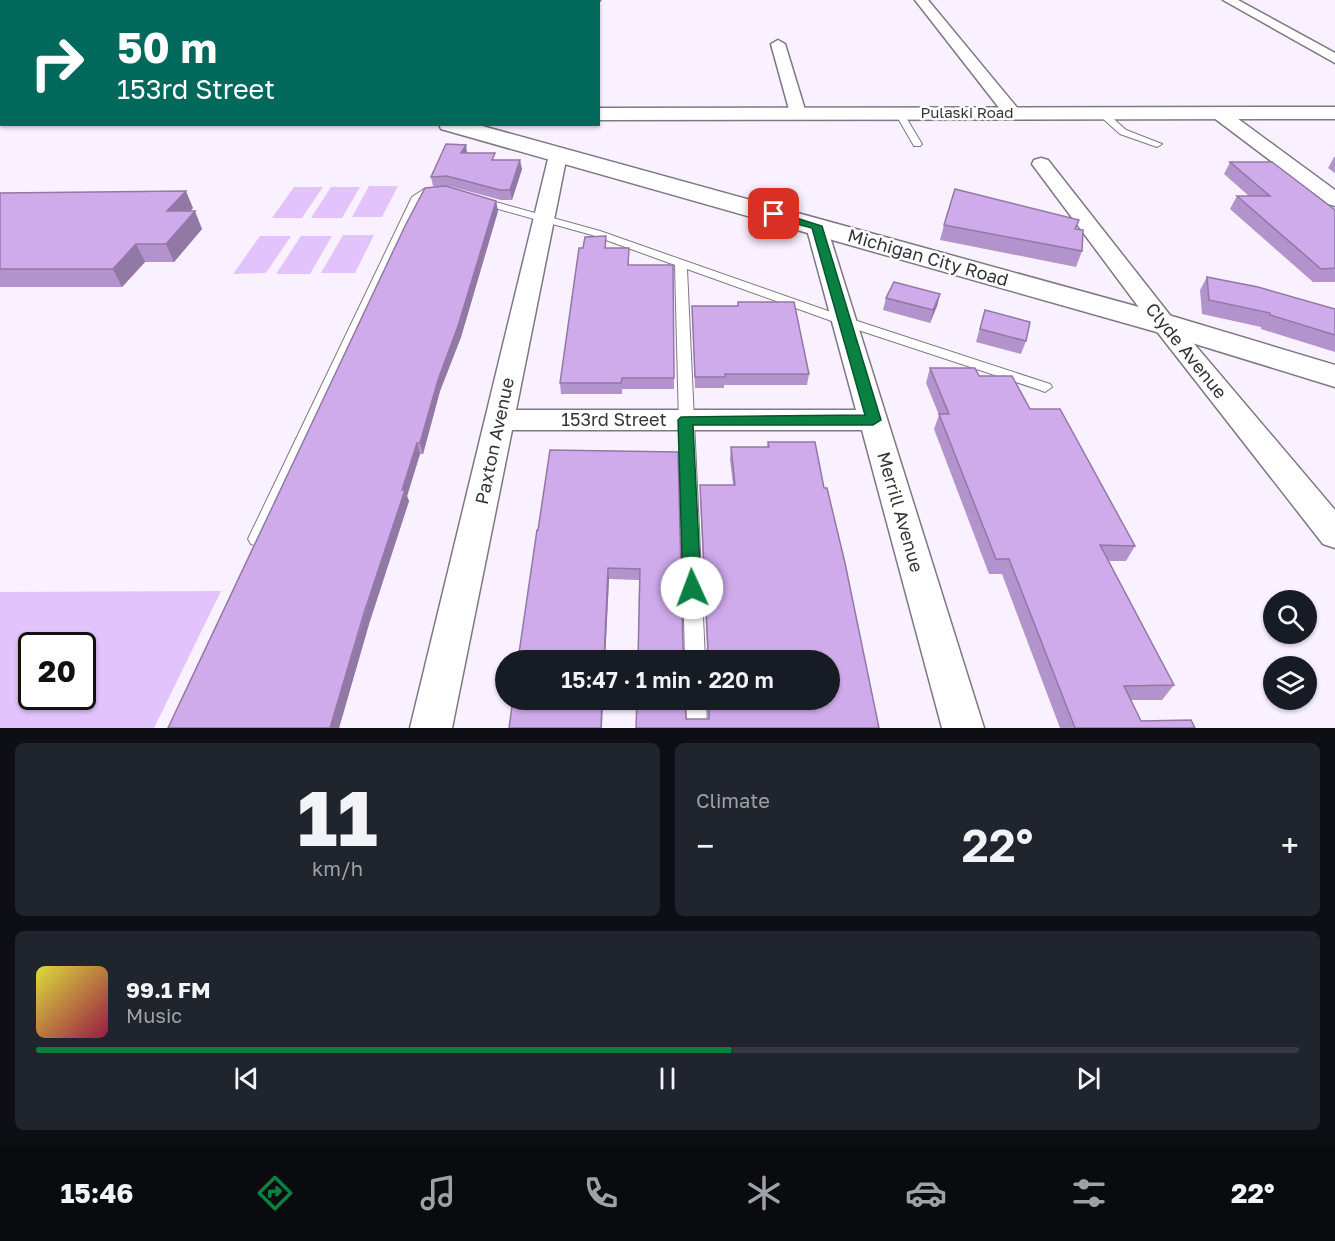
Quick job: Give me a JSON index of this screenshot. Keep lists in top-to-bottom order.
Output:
{
  "streets": {
    "street": [
      "Pulaski Road",
      "Michigan City Road",
      "Clyde Avenue",
      "153rd Street",
      "Paxton Avenue",
      "Merrill Avenue"
    ]
  },
  "crossings": [
    ["Michigan City Road", "Clyde Avenue"],
    ["Michigan City Road", "Paxton Avenue"],
    ["Michigan City Road", "Merrill Avenue"],
    ["153rd Street", "Paxton Avenue"],
    ["153rd Street", "Merrill Avenue"]
  ],
  "page": {
    "turn": ["50 m", "153rd Street"],
    "limit": "20",
    "trip": "15:47 · 1 min · 220 m",
    "tile": [
      ["11", "km/h"],
      "Climate"
    ],
    "heat": ["−", "22°", "+"],
    "song": ["99.1 FM", "Music"],
    "tabs": ["15:46", "22°"]
  }
}
